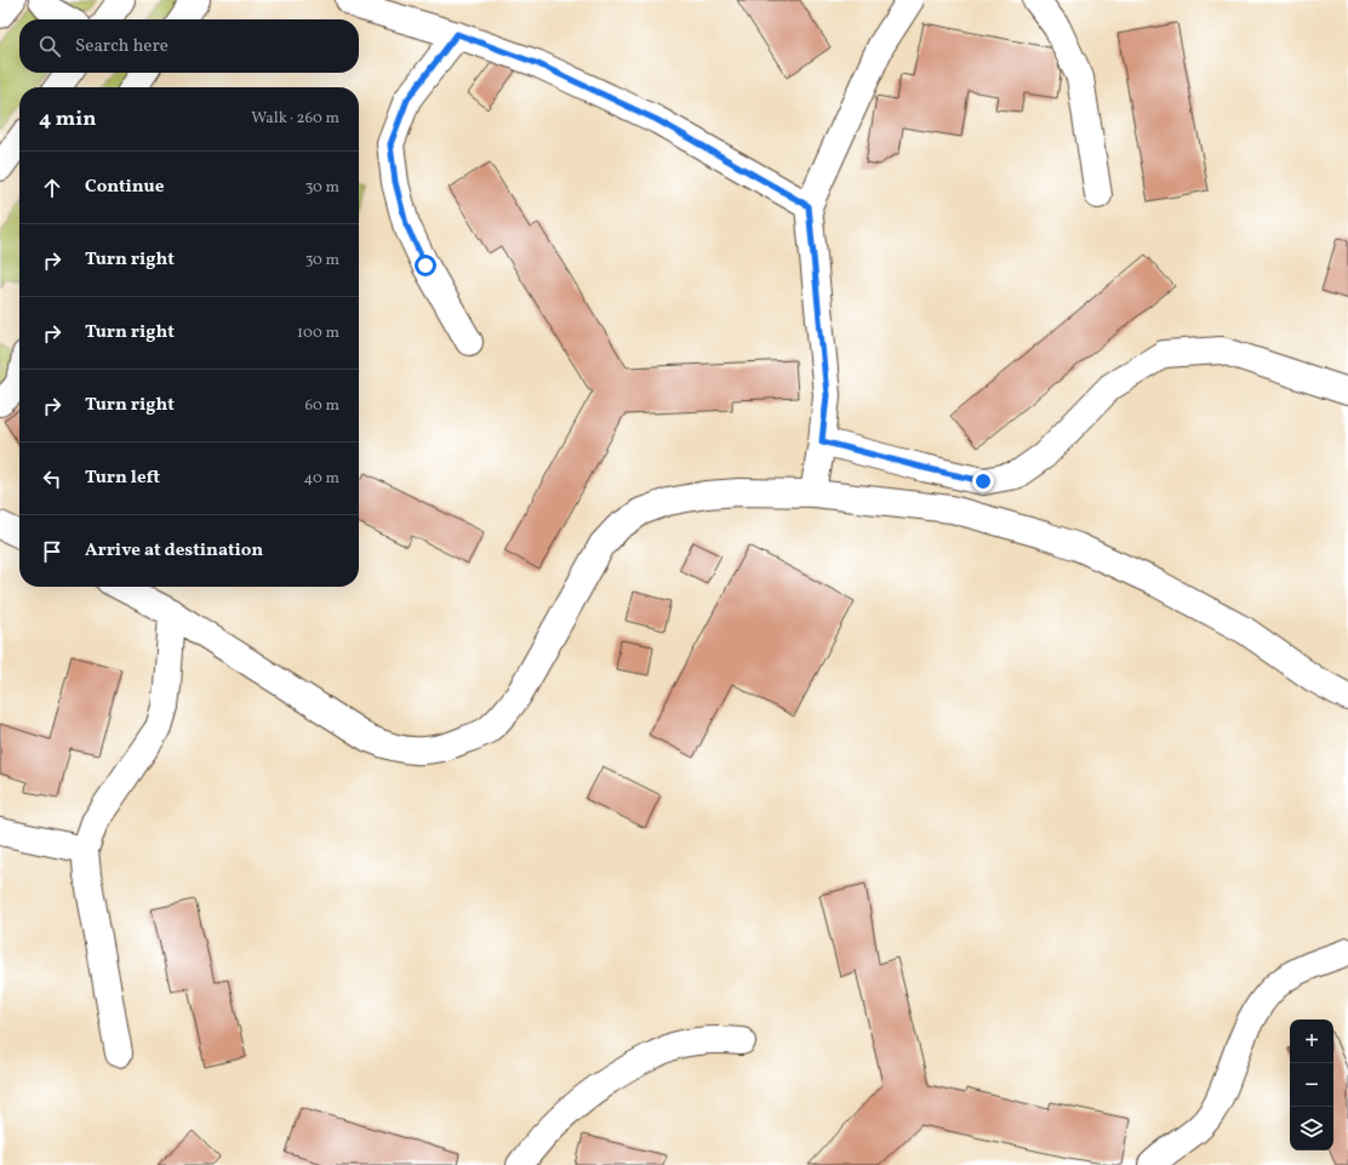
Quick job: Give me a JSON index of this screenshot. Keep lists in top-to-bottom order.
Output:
{
  "page": {
    "search": "Search here",
    "heading": ["4 min", "Walk · 260 m"],
    "list": [
      ["Continue", "30 m"],
      ["Turn right", "30 m"],
      ["Turn right", "100 m"],
      ["Turn right", "60 m"],
      ["Turn left", "40 m"],
      "Arrive at destination"
    ],
    "map_buttons": ["+", "−"]
  }
}
